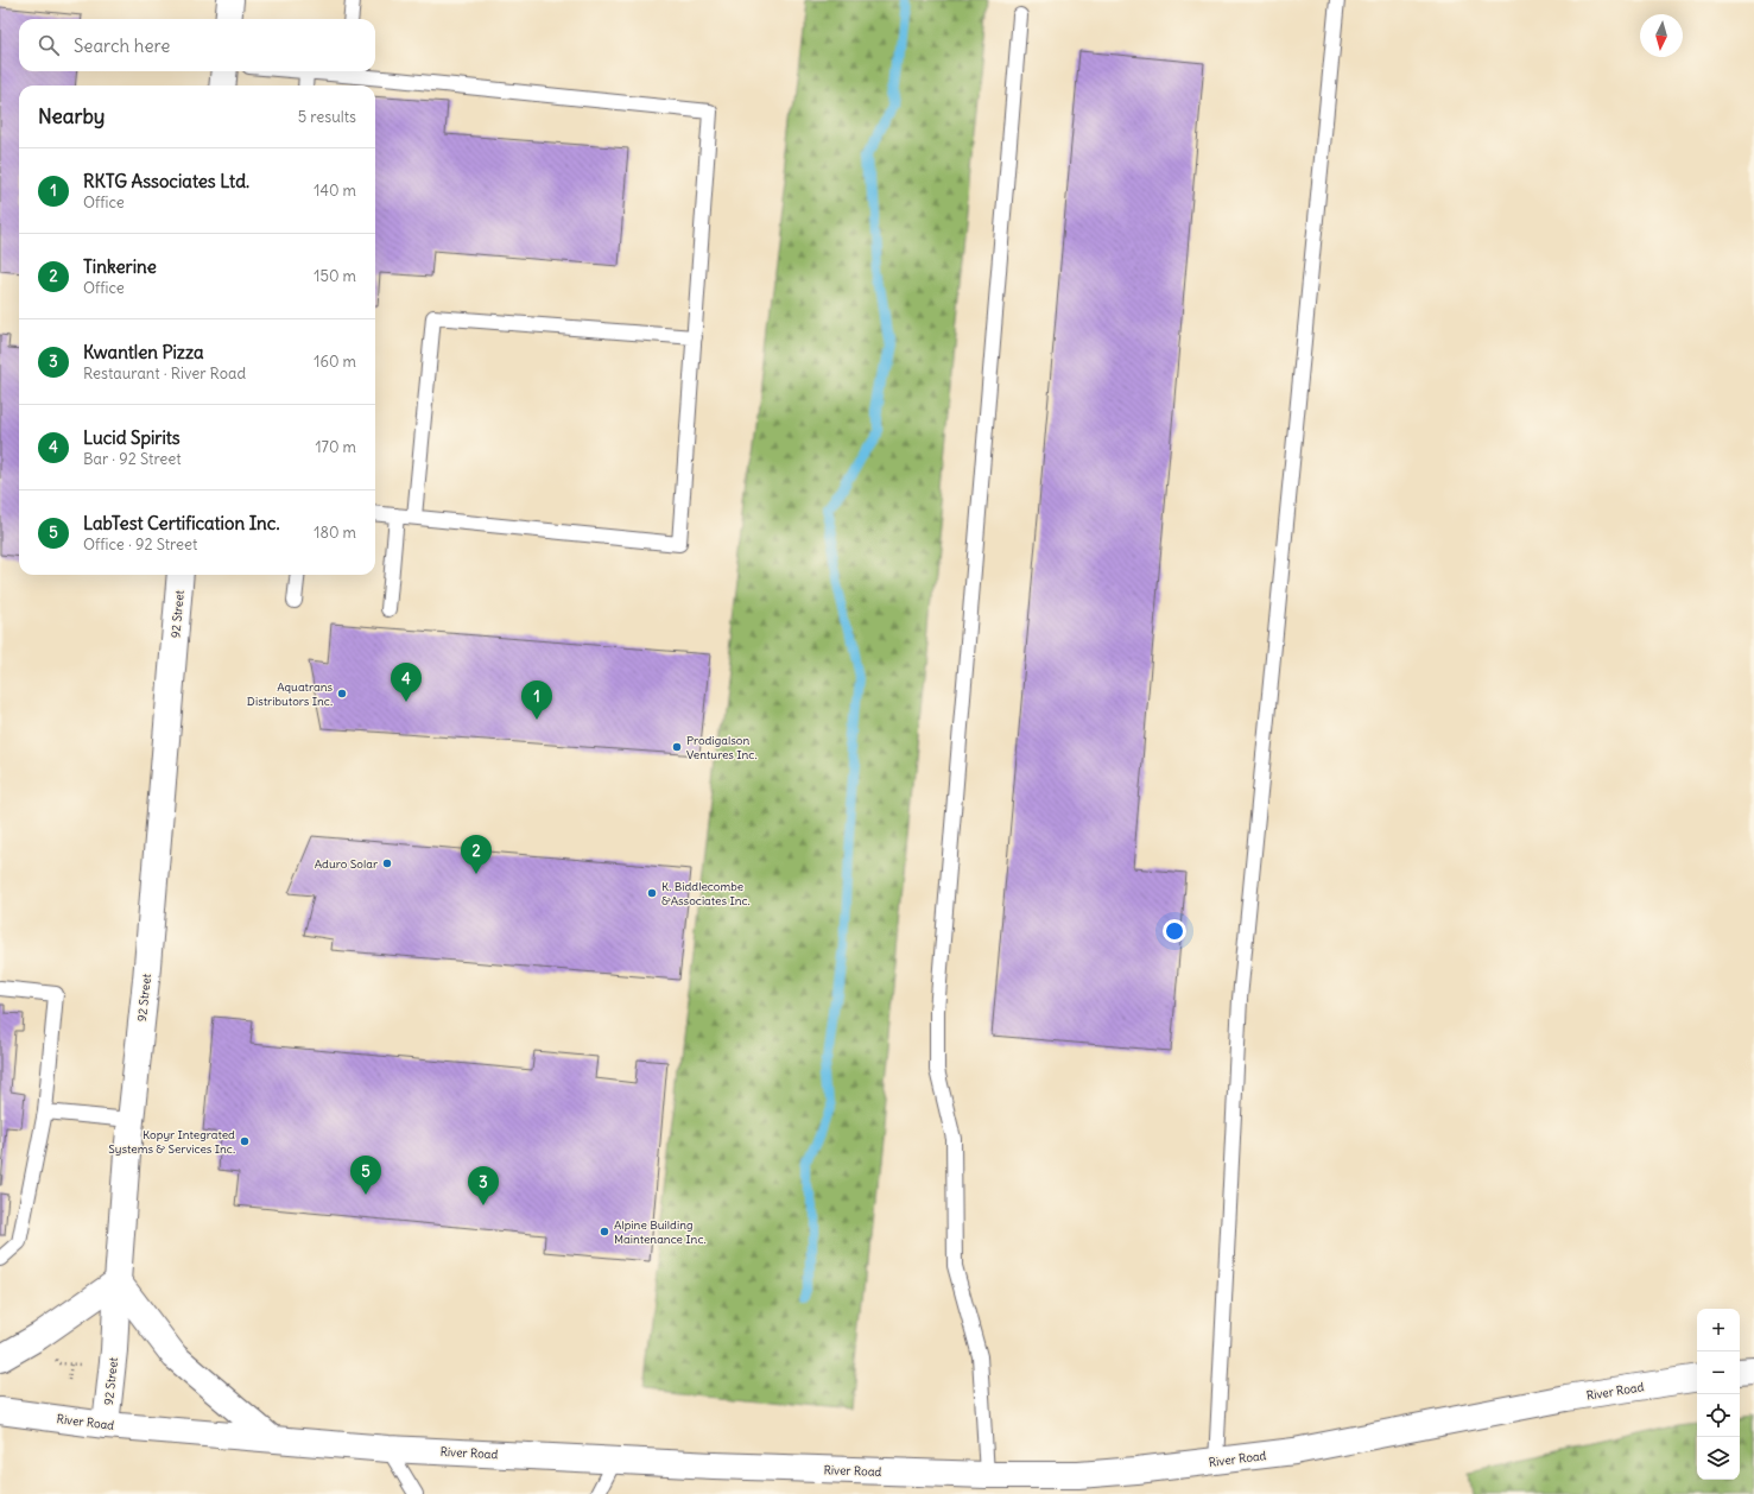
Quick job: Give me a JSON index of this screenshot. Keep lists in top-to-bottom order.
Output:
{
  "streets": {
    "main road": ["92 Street", "River Road"]
  },
  "crossings": [
    ["92 Street", "River Road"]
  ],
  "places": [
    "Aquatrans Distributors Inc.",
    "Prodigalson Ventures Inc.",
    "Aduro Solar",
    "K. Biddlecombe &Associates Inc.",
    "Kopyr Integrated Systems & Services Inc.",
    "Alpine Building Maintenance Inc."
  ],
  "north": "bottom",
  "page": {
    "search": "Search here",
    "heading": ["Nearby", "5 results"],
    "list": [
      {
        "mark": "1",
        "name": "RKTG Associates Ltd.",
        "note": "Office",
        "value": "140 m"
      },
      {
        "mark": "2",
        "name": "Tinkerine",
        "note": "Office",
        "value": "150 m"
      },
      {
        "mark": "3",
        "name": "Kwantlen Pizza",
        "note": "Restaurant · River Road",
        "value": "160 m"
      },
      {
        "mark": "4",
        "name": "Lucid Spirits",
        "note": "Bar · 92 Street",
        "value": "170 m"
      },
      {
        "mark": "5",
        "name": "LabTest Certification Inc.",
        "note": "Office · 92 Street",
        "value": "180 m"
      }
    ],
    "pins": [
      "4",
      "1",
      "2",
      "5",
      "3"
    ],
    "map_buttons": ["+", "−"]
  }
}
